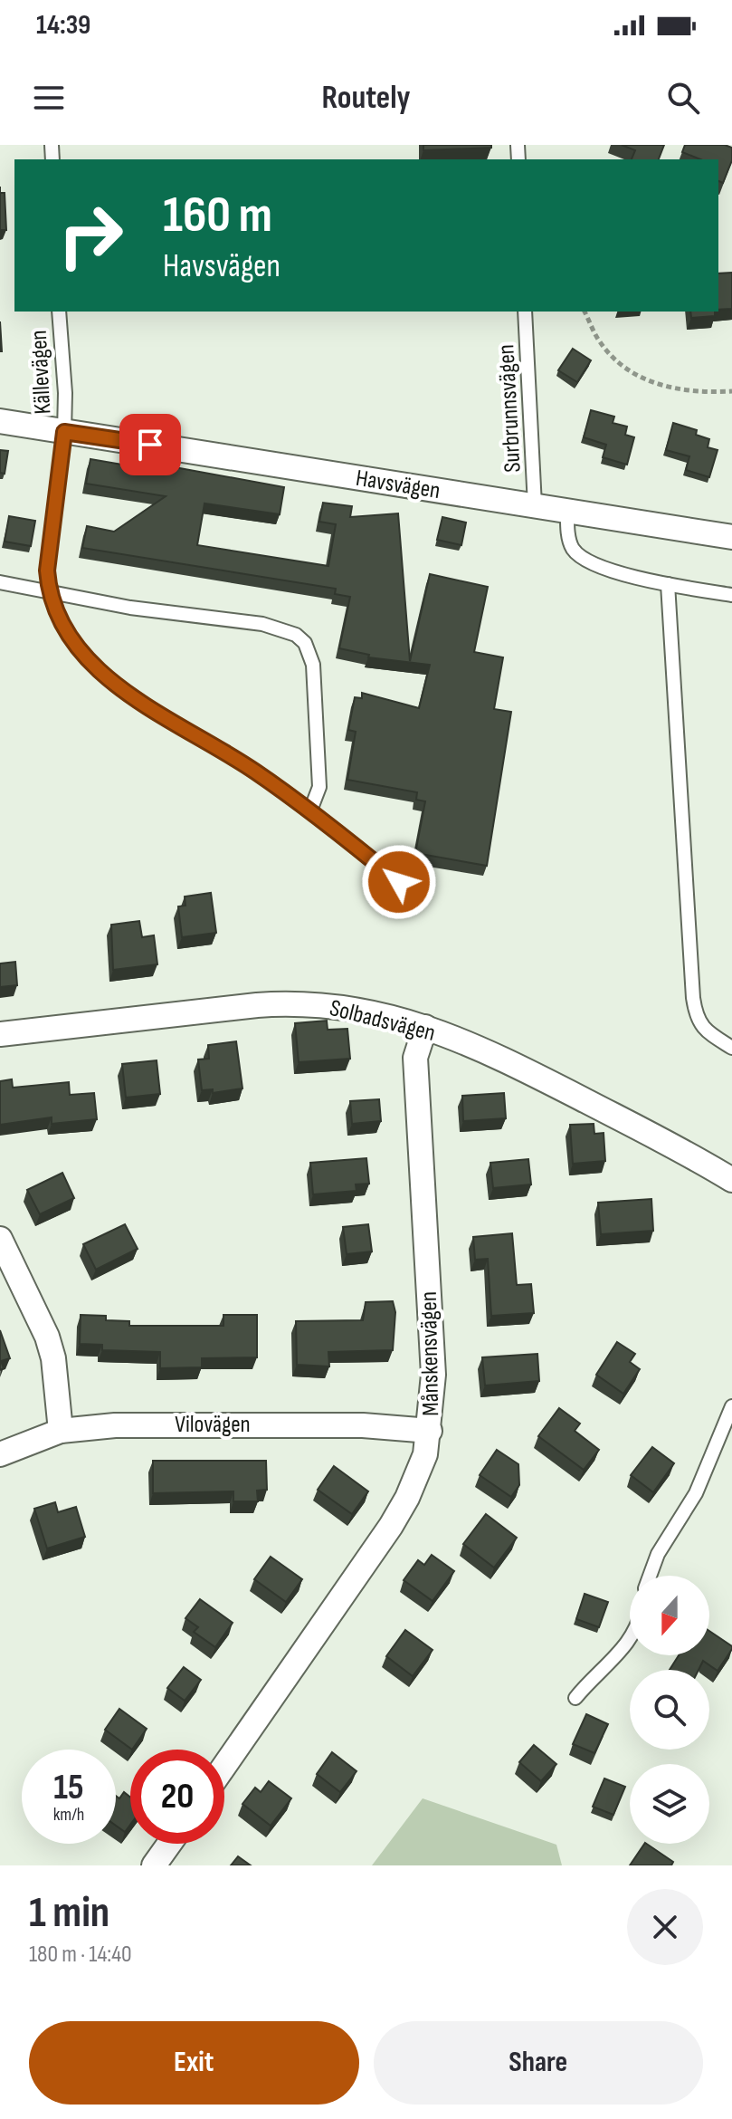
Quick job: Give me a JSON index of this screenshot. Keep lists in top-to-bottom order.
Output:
{
  "streets": {
    "street": [
      "Havsvägen",
      "Solbadsvägen",
      "Månskensvägen",
      "Vilovägen"
    ],
    "lane": ["Källevägen", "Surbrunnsvägen"]
  },
  "crossings": [
    ["Källevägen", "Havsvägen"],
    ["Surbrunnsvägen", "Havsvägen"],
    ["Solbadsvägen", "Månskensvägen"],
    ["Månskensvägen", "Vilovägen"]
  ],
  "north": "bottom",
  "page": {
    "status": "14:39",
    "header": "Routely",
    "turn": ["160 m", "Havsvägen"],
    "speed": "15 km/h",
    "limit": "20",
    "heading": ["1 min", "180 m · 14:40"],
    "buttons": ["Exit", "Share"]
  }
}
